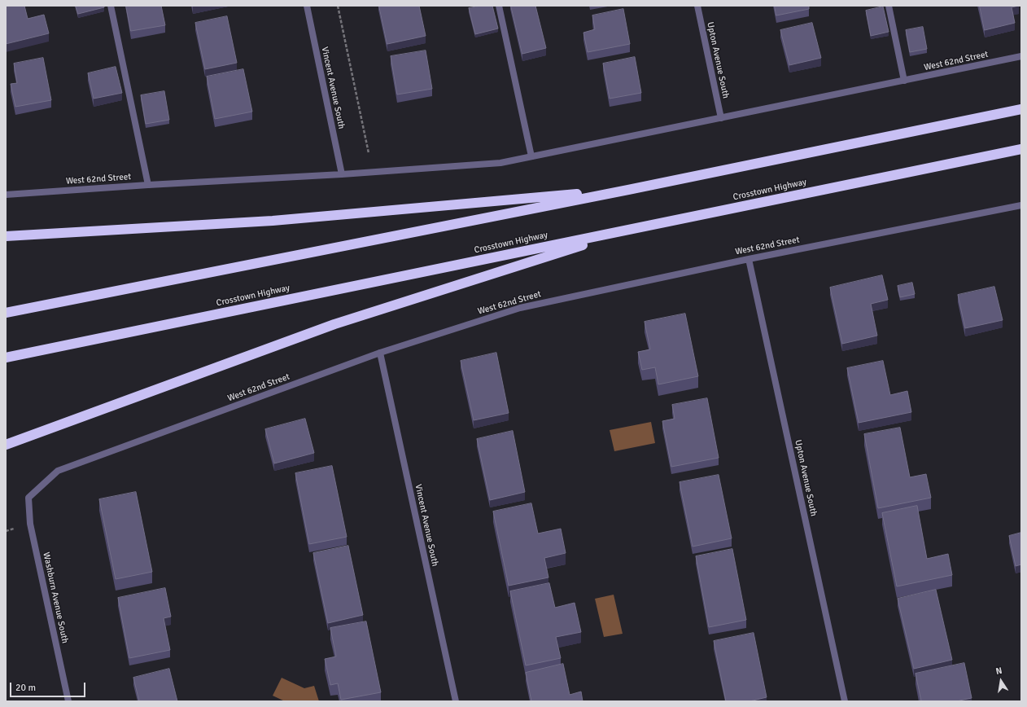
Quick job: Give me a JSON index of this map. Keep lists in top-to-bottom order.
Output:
{
  "streets": {
    "highway": ["Crosstown Highway"],
    "street": [
      "Upton Avenue South",
      "West 62nd Street",
      "Vincent Avenue South",
      "Washburn Avenue South"
    ]
  },
  "crossings": [
    ["Upton Avenue South", "West 62nd Street"],
    ["West 62nd Street", "Vincent Avenue South"],
    ["West 62nd Street", "Washburn Avenue South"]
  ],
  "scale_bar": "20 m",
  "north": "top"
}
